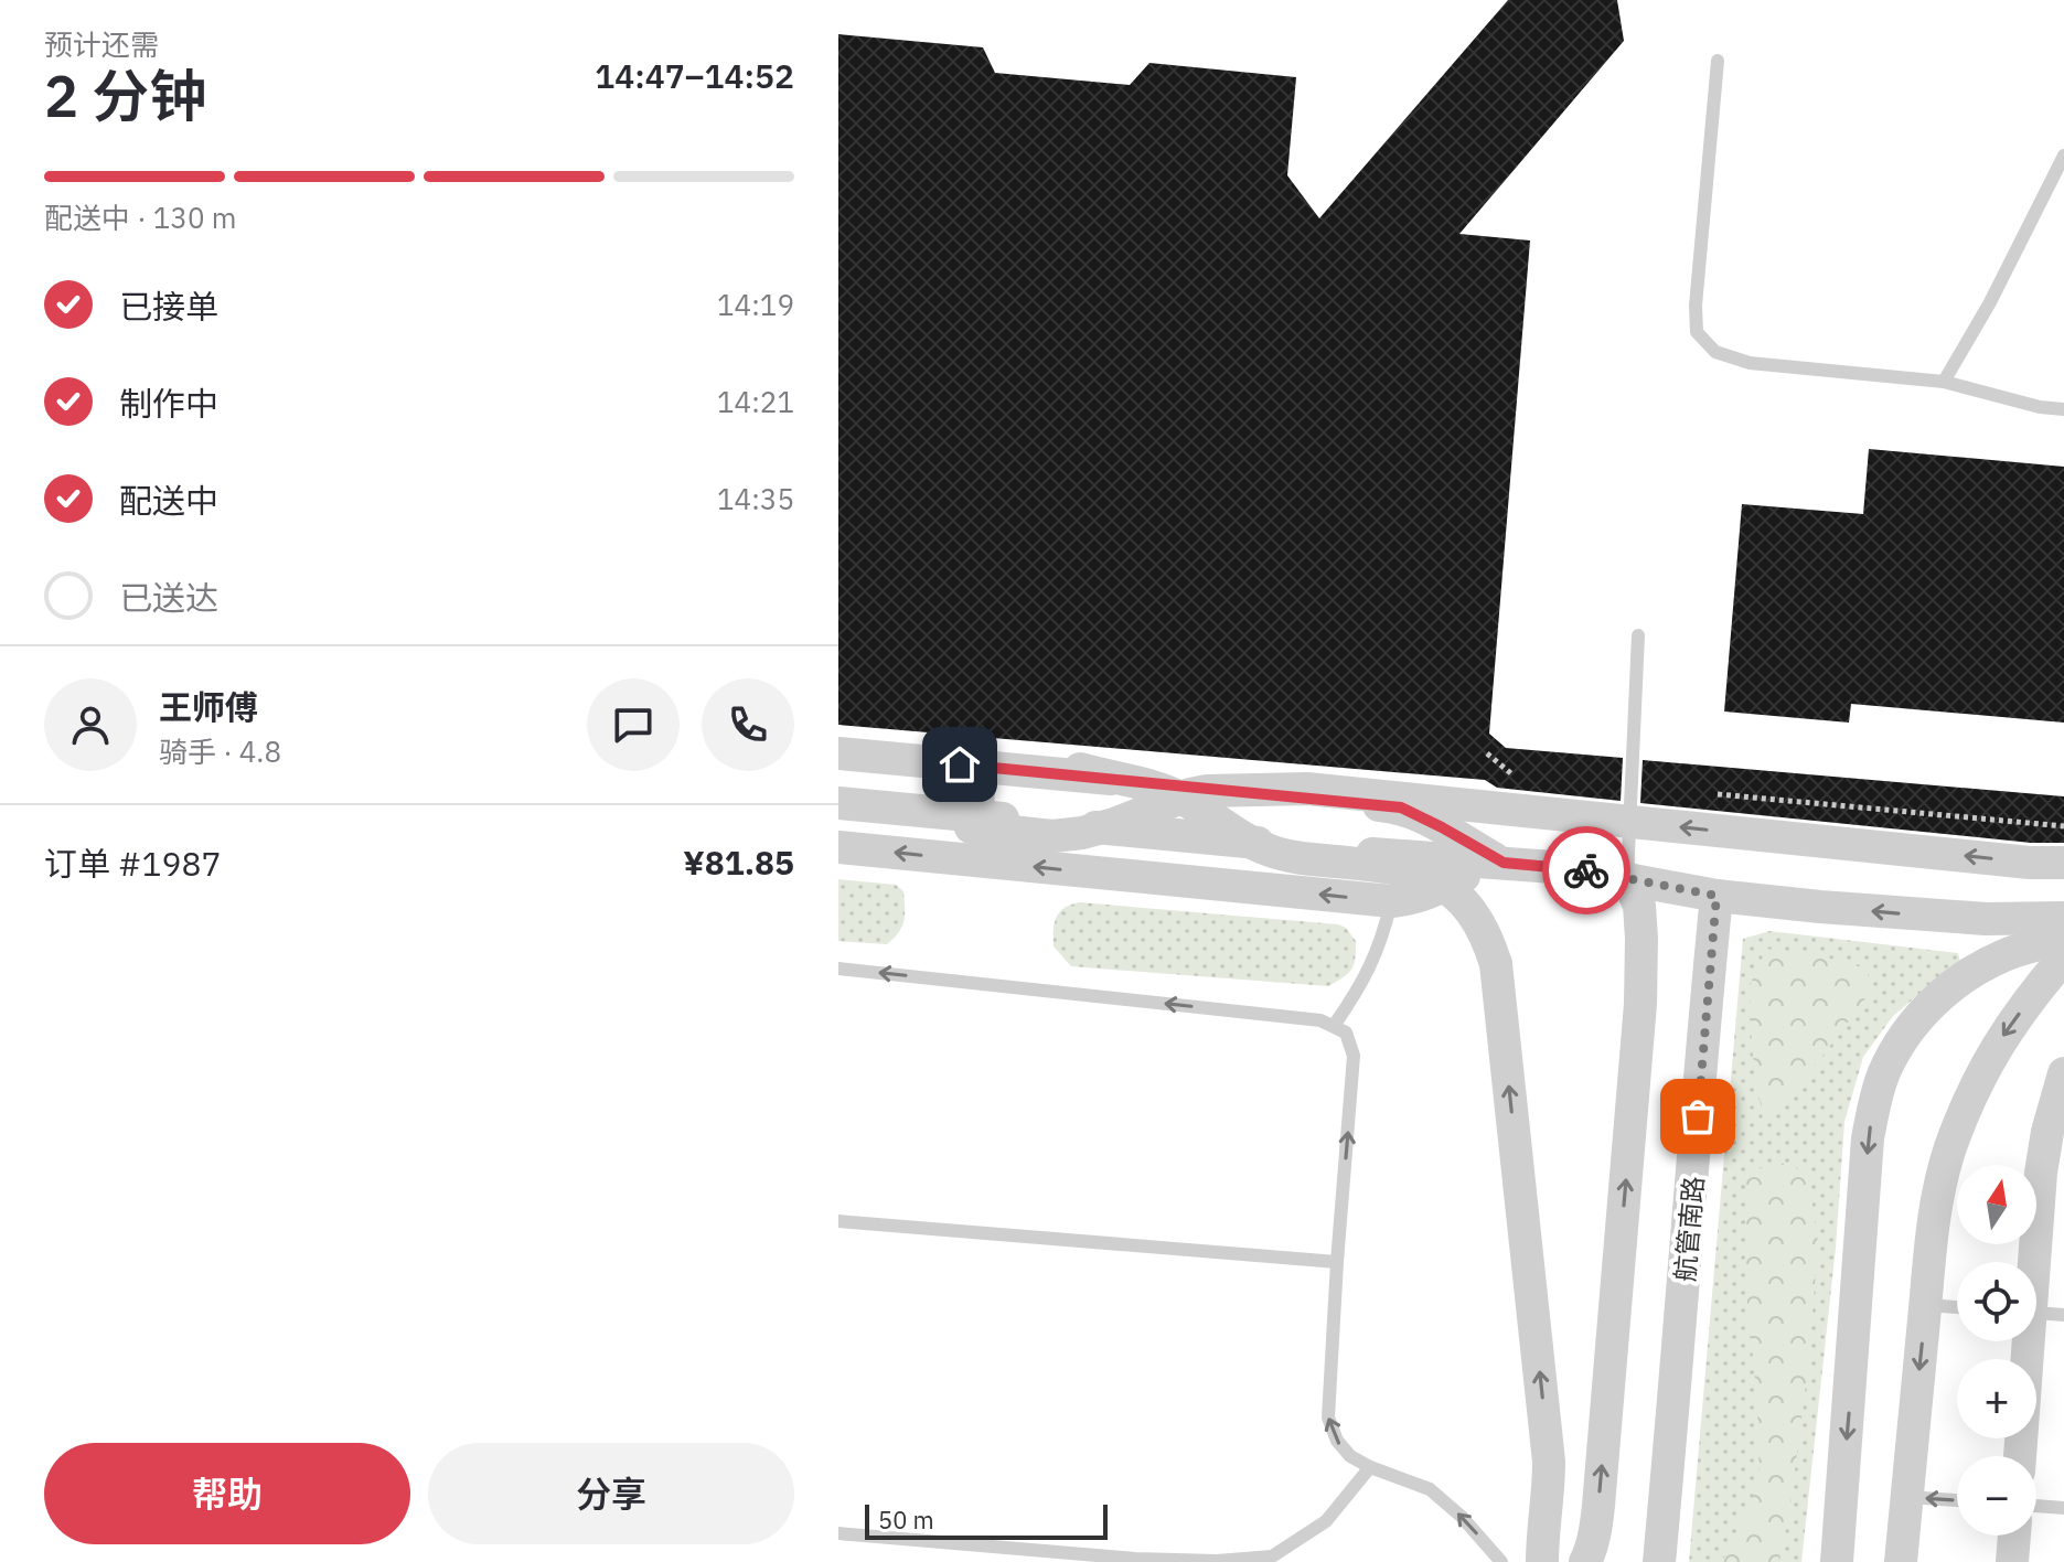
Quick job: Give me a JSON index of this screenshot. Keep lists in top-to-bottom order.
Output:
{
  "streets": {
    "street": ["航管南路"]
  },
  "scale_bar": "50 m",
  "north": "top",
  "page": {
    "heading": ["2 分钟", "预计还需", "14:47–14:52"],
    "panel": [
      "王师傅",
      "骑手 · 4.8",
      "订单 #1987",
      "¥81.85"
    ],
    "bar": "配送中 · 130 m",
    "list": [
      ["已接单", "14:19"],
      ["制作中", "14:21"],
      ["配送中", "14:35"],
      "已送达"
    ],
    "map_buttons": ["+", "−"],
    "buttons": ["帮助", "分享"],
    "scale": "50 m"
  }
}
